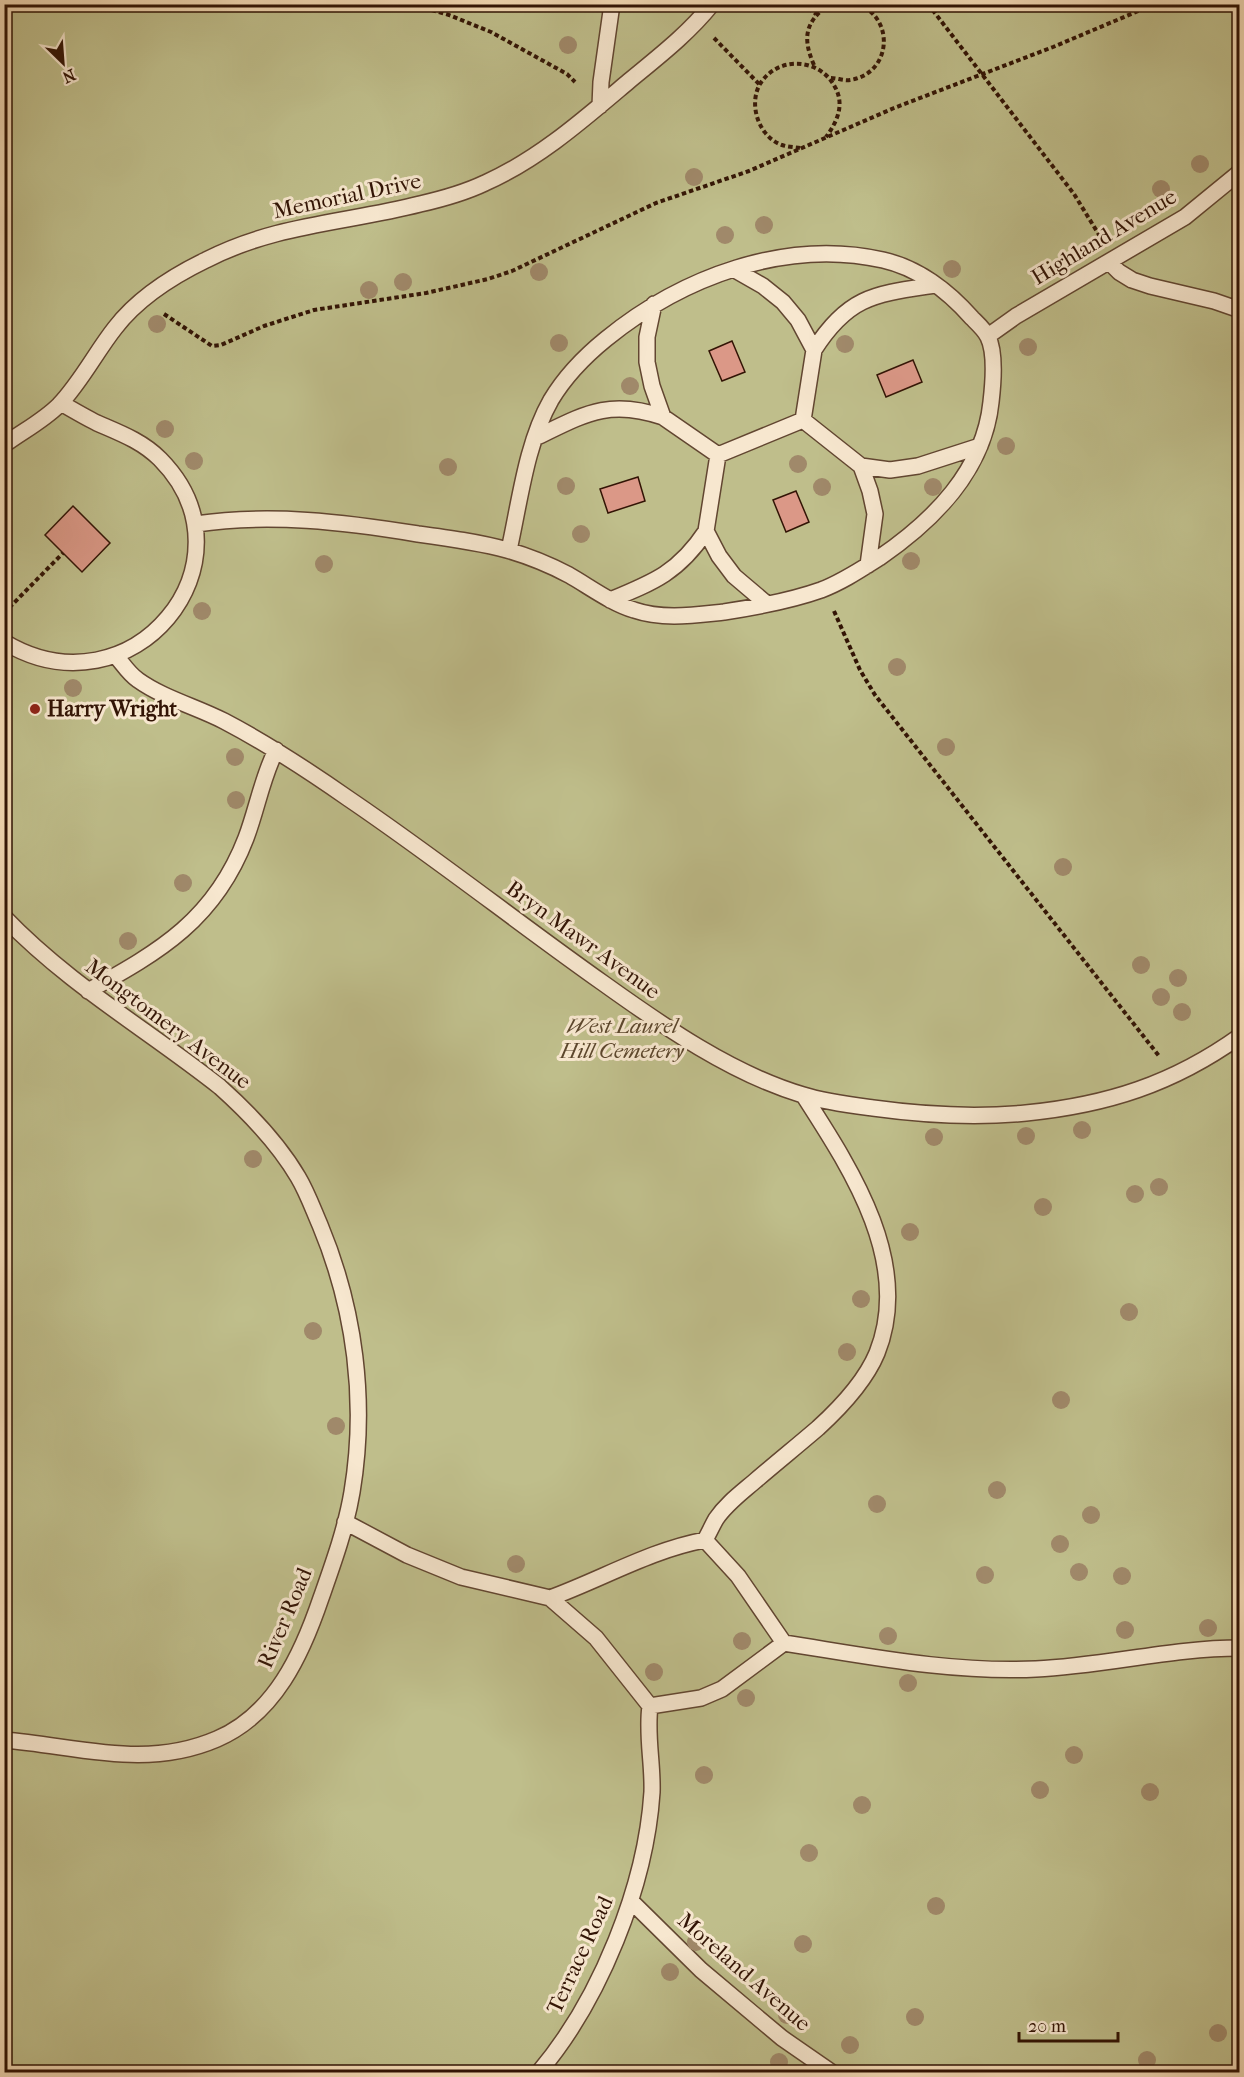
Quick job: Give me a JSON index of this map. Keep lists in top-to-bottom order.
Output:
{
  "streets": {
    "lane": [
      "Memorial Drive",
      "Highland Avenue",
      "Bryn Mawr Avenue",
      "Mongtomery Avenue",
      "River Road",
      "Terrace Road",
      "Moreland Avenue"
    ]
  },
  "crossings": [
    ["Mongtomery Avenue", "River Road"],
    ["Terrace Road", "Moreland Avenue"]
  ],
  "parks": ["West Laurel Hill Cemetery"],
  "places": ["Harry Wright"],
  "scale_bar": "20 m",
  "north": "bottom right"
}
